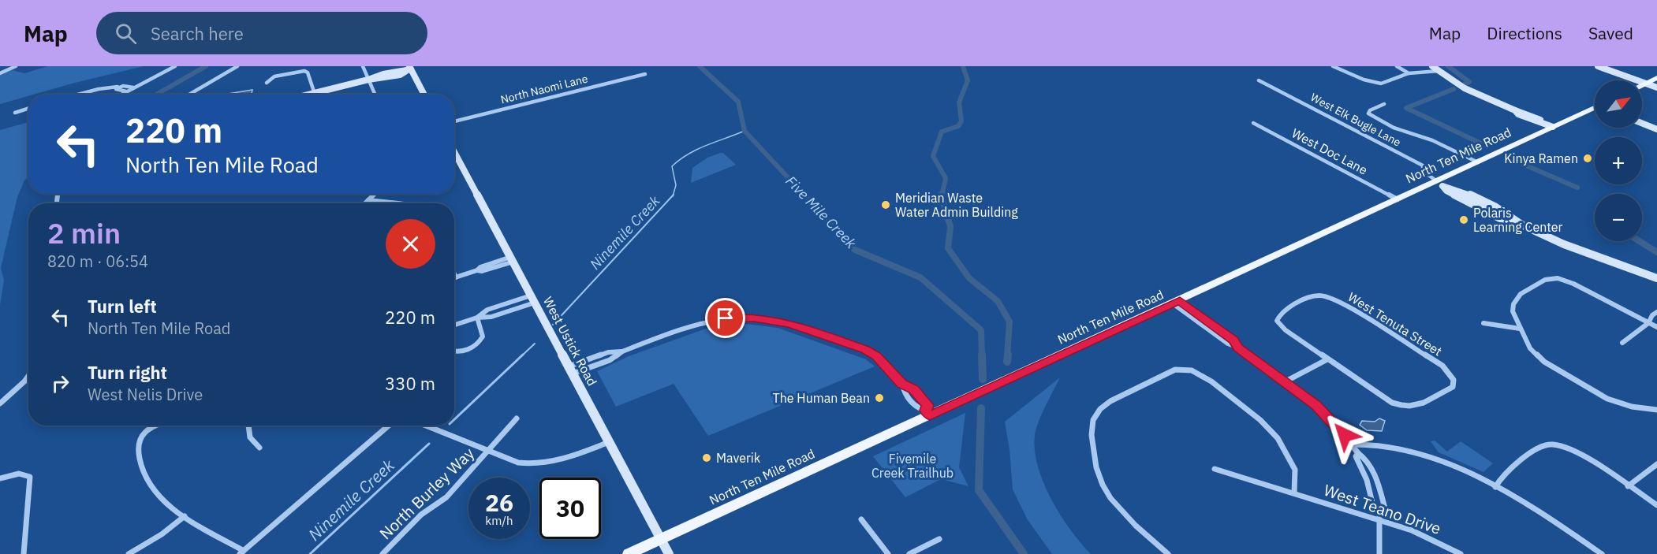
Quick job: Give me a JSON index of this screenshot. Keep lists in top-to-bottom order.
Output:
{
  "streets": {
    "main road": ["North Ten Mile Road", "West Ustick Road"],
    "street": [
      "North Naomi Lane",
      "West Elk Bugle Lane",
      "West Doc Lane",
      "West Tenuta Street",
      "North Burley Way",
      "West Teano Drive"
    ]
  },
  "crossings": [
    ["West Elk Bugle Lane", "North Ten Mile Road"],
    ["West Doc Lane", "North Ten Mile Road"],
    ["North Ten Mile Road", "West Ustick Road"]
  ],
  "water": ["Five Mile Creek", "Ninemile Creek"],
  "parks": ["Fivemile Creek Trailhub"],
  "places": [
    "Kinya Ramen",
    "Meridian Waste Water Admin Building",
    "Polaris Learning Center",
    "The Human Bean",
    "Maverik"
  ],
  "north": "top right",
  "page": {
    "header": "Map",
    "search": "Search here",
    "nav": ["Map", "Directions", "Saved"],
    "map_buttons": ["+", "−"],
    "turn": ["220 m", "North Ten Mile Road"],
    "heading": ["2 min", "820 m · 06:54"],
    "list": [
      {
        "name": "Turn left",
        "note": "North Ten Mile Road",
        "value": "220 m"
      },
      {
        "name": "Turn right",
        "note": "West Nelis Drive",
        "value": "330 m"
      }
    ],
    "speed": "26 km/h",
    "limit": "30"
  }
}
